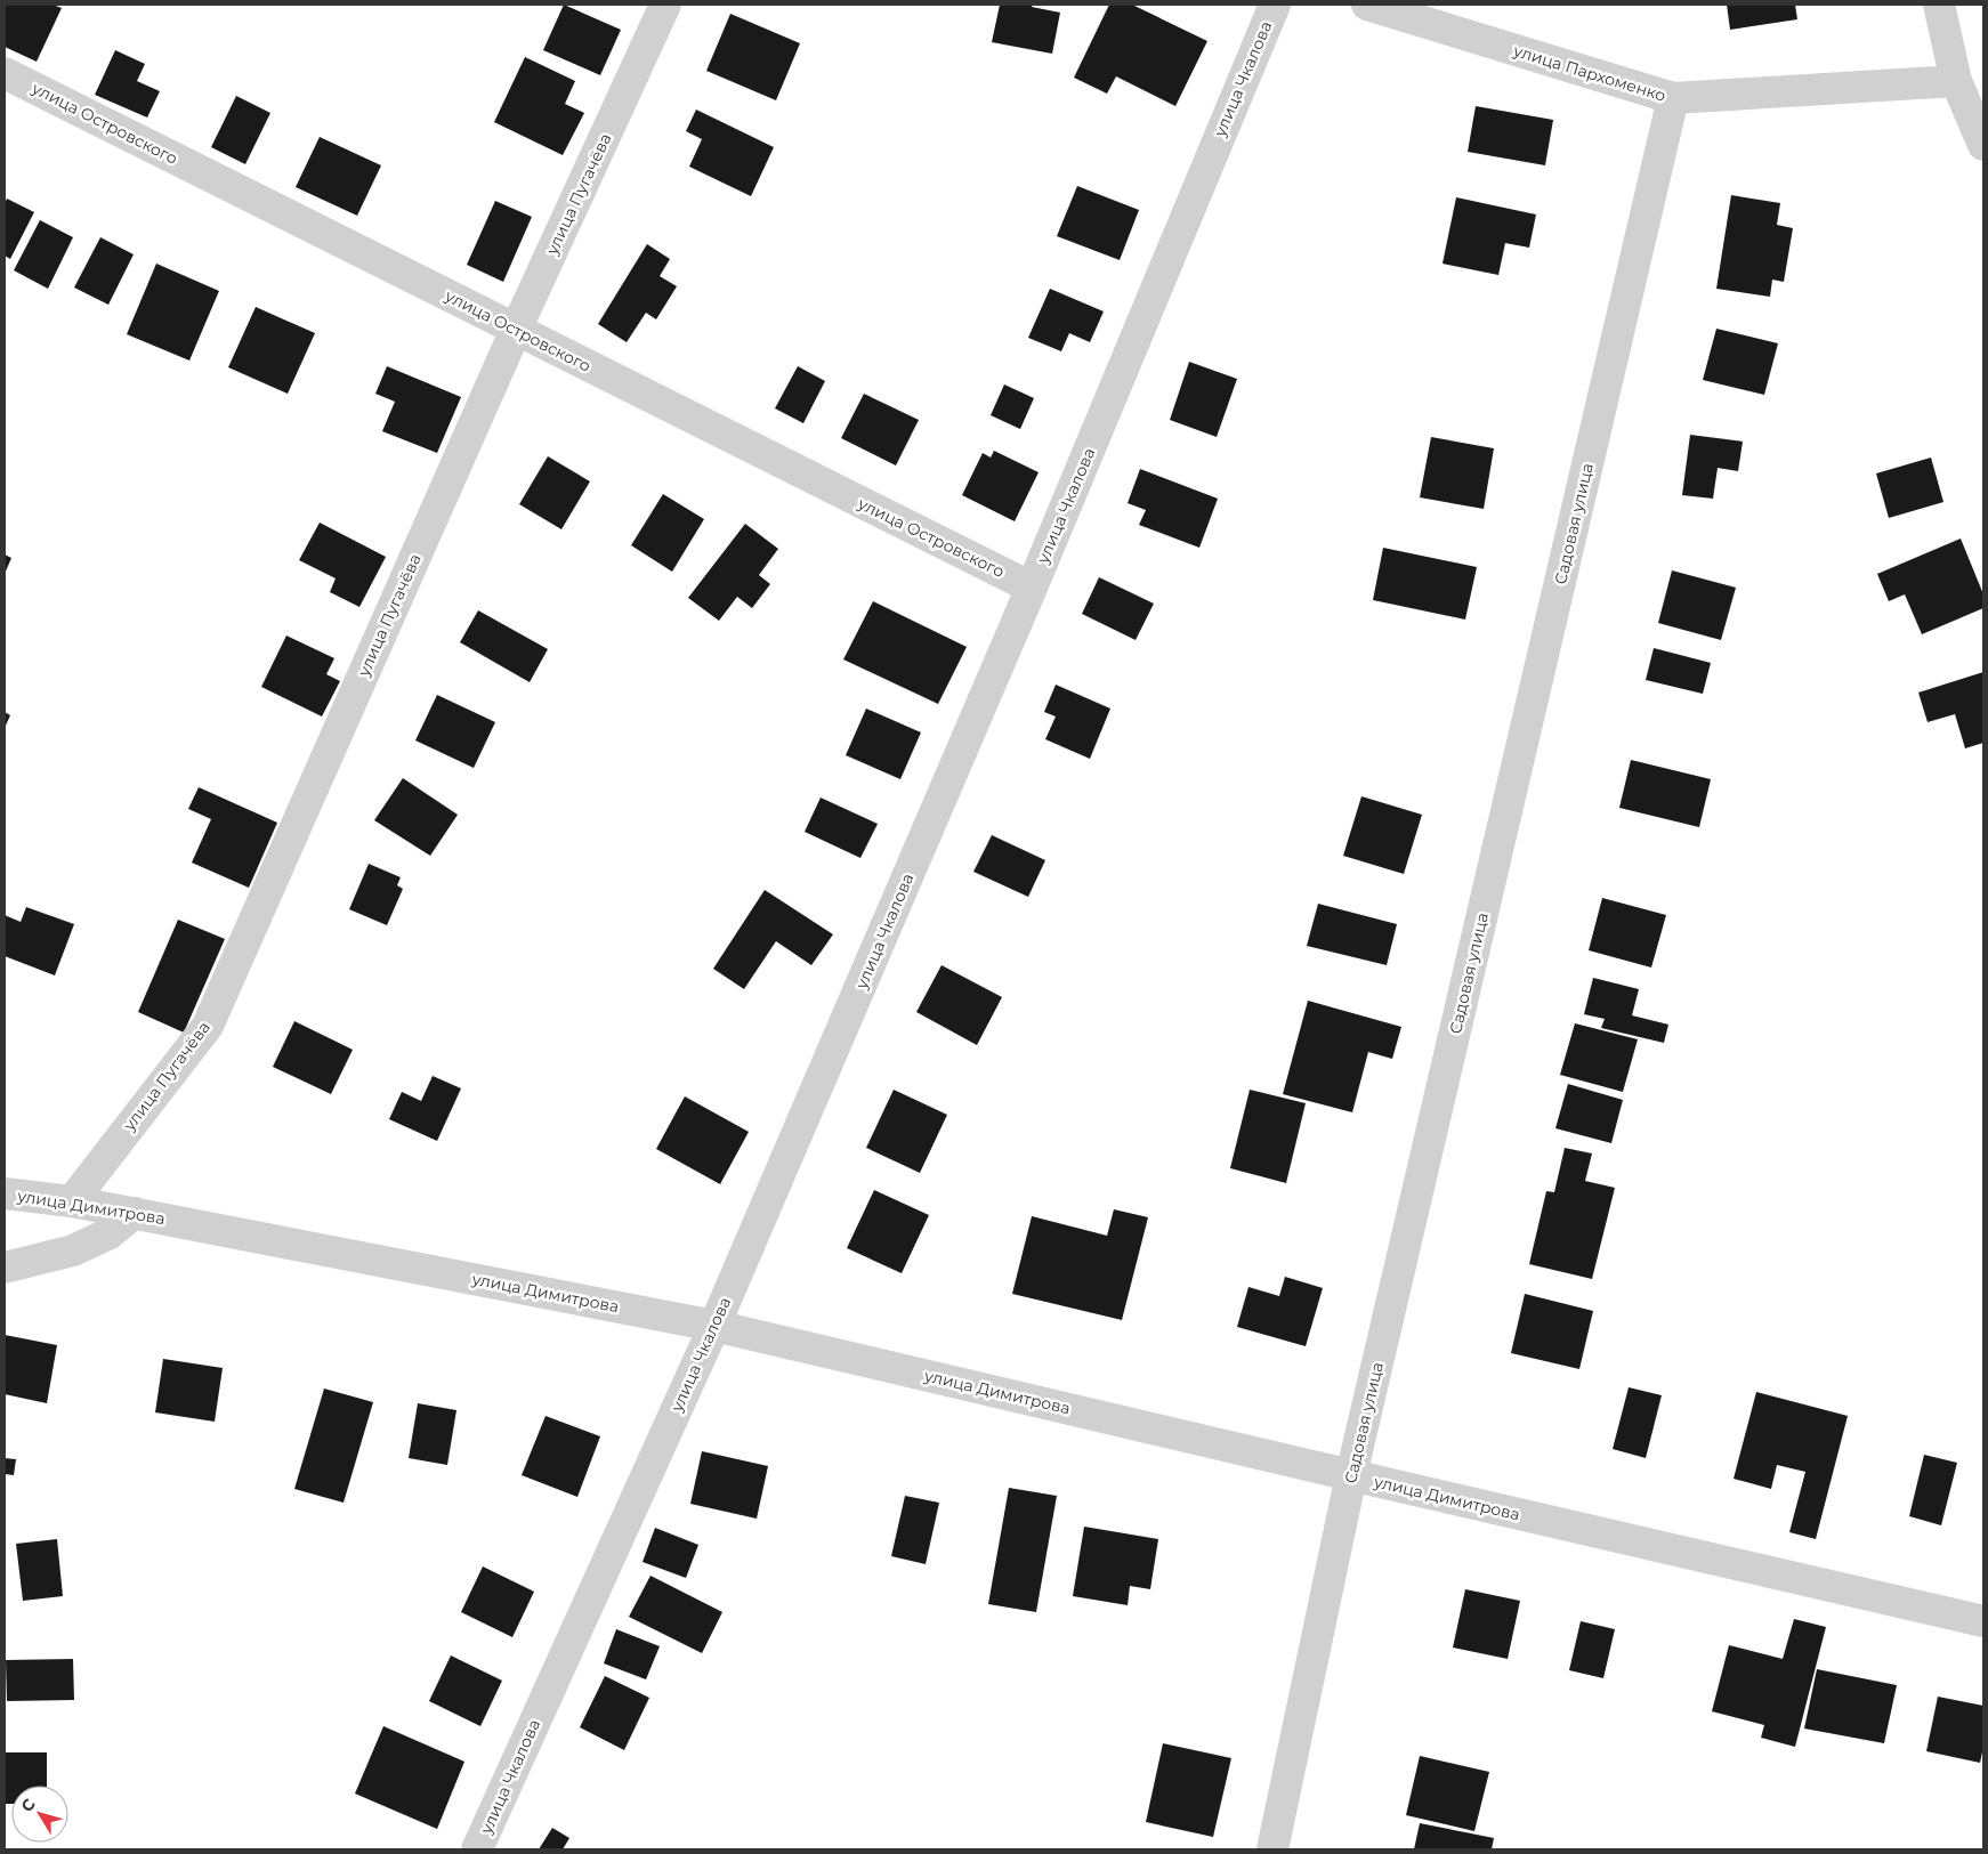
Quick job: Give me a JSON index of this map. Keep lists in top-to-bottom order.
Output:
{
  "streets": {
    "street": [
      "улица Пархоменко",
      "улица Чкалова",
      "улица Островского",
      "улица Пугачёва",
      "Садовая улица",
      "улица Димитрова"
    ]
  },
  "crossings": [
    ["улица Пархоменко", "Садовая улица"],
    ["улица Чкалова", "улица Островского"],
    ["улица Чкалова", "улица Димитрова"],
    ["улица Островского", "улица Пугачёва"],
    ["улица Пугачёва", "улица Димитрова"],
    ["Садовая улица", "улица Димитрова"]
  ],
  "north": "top left"
}
